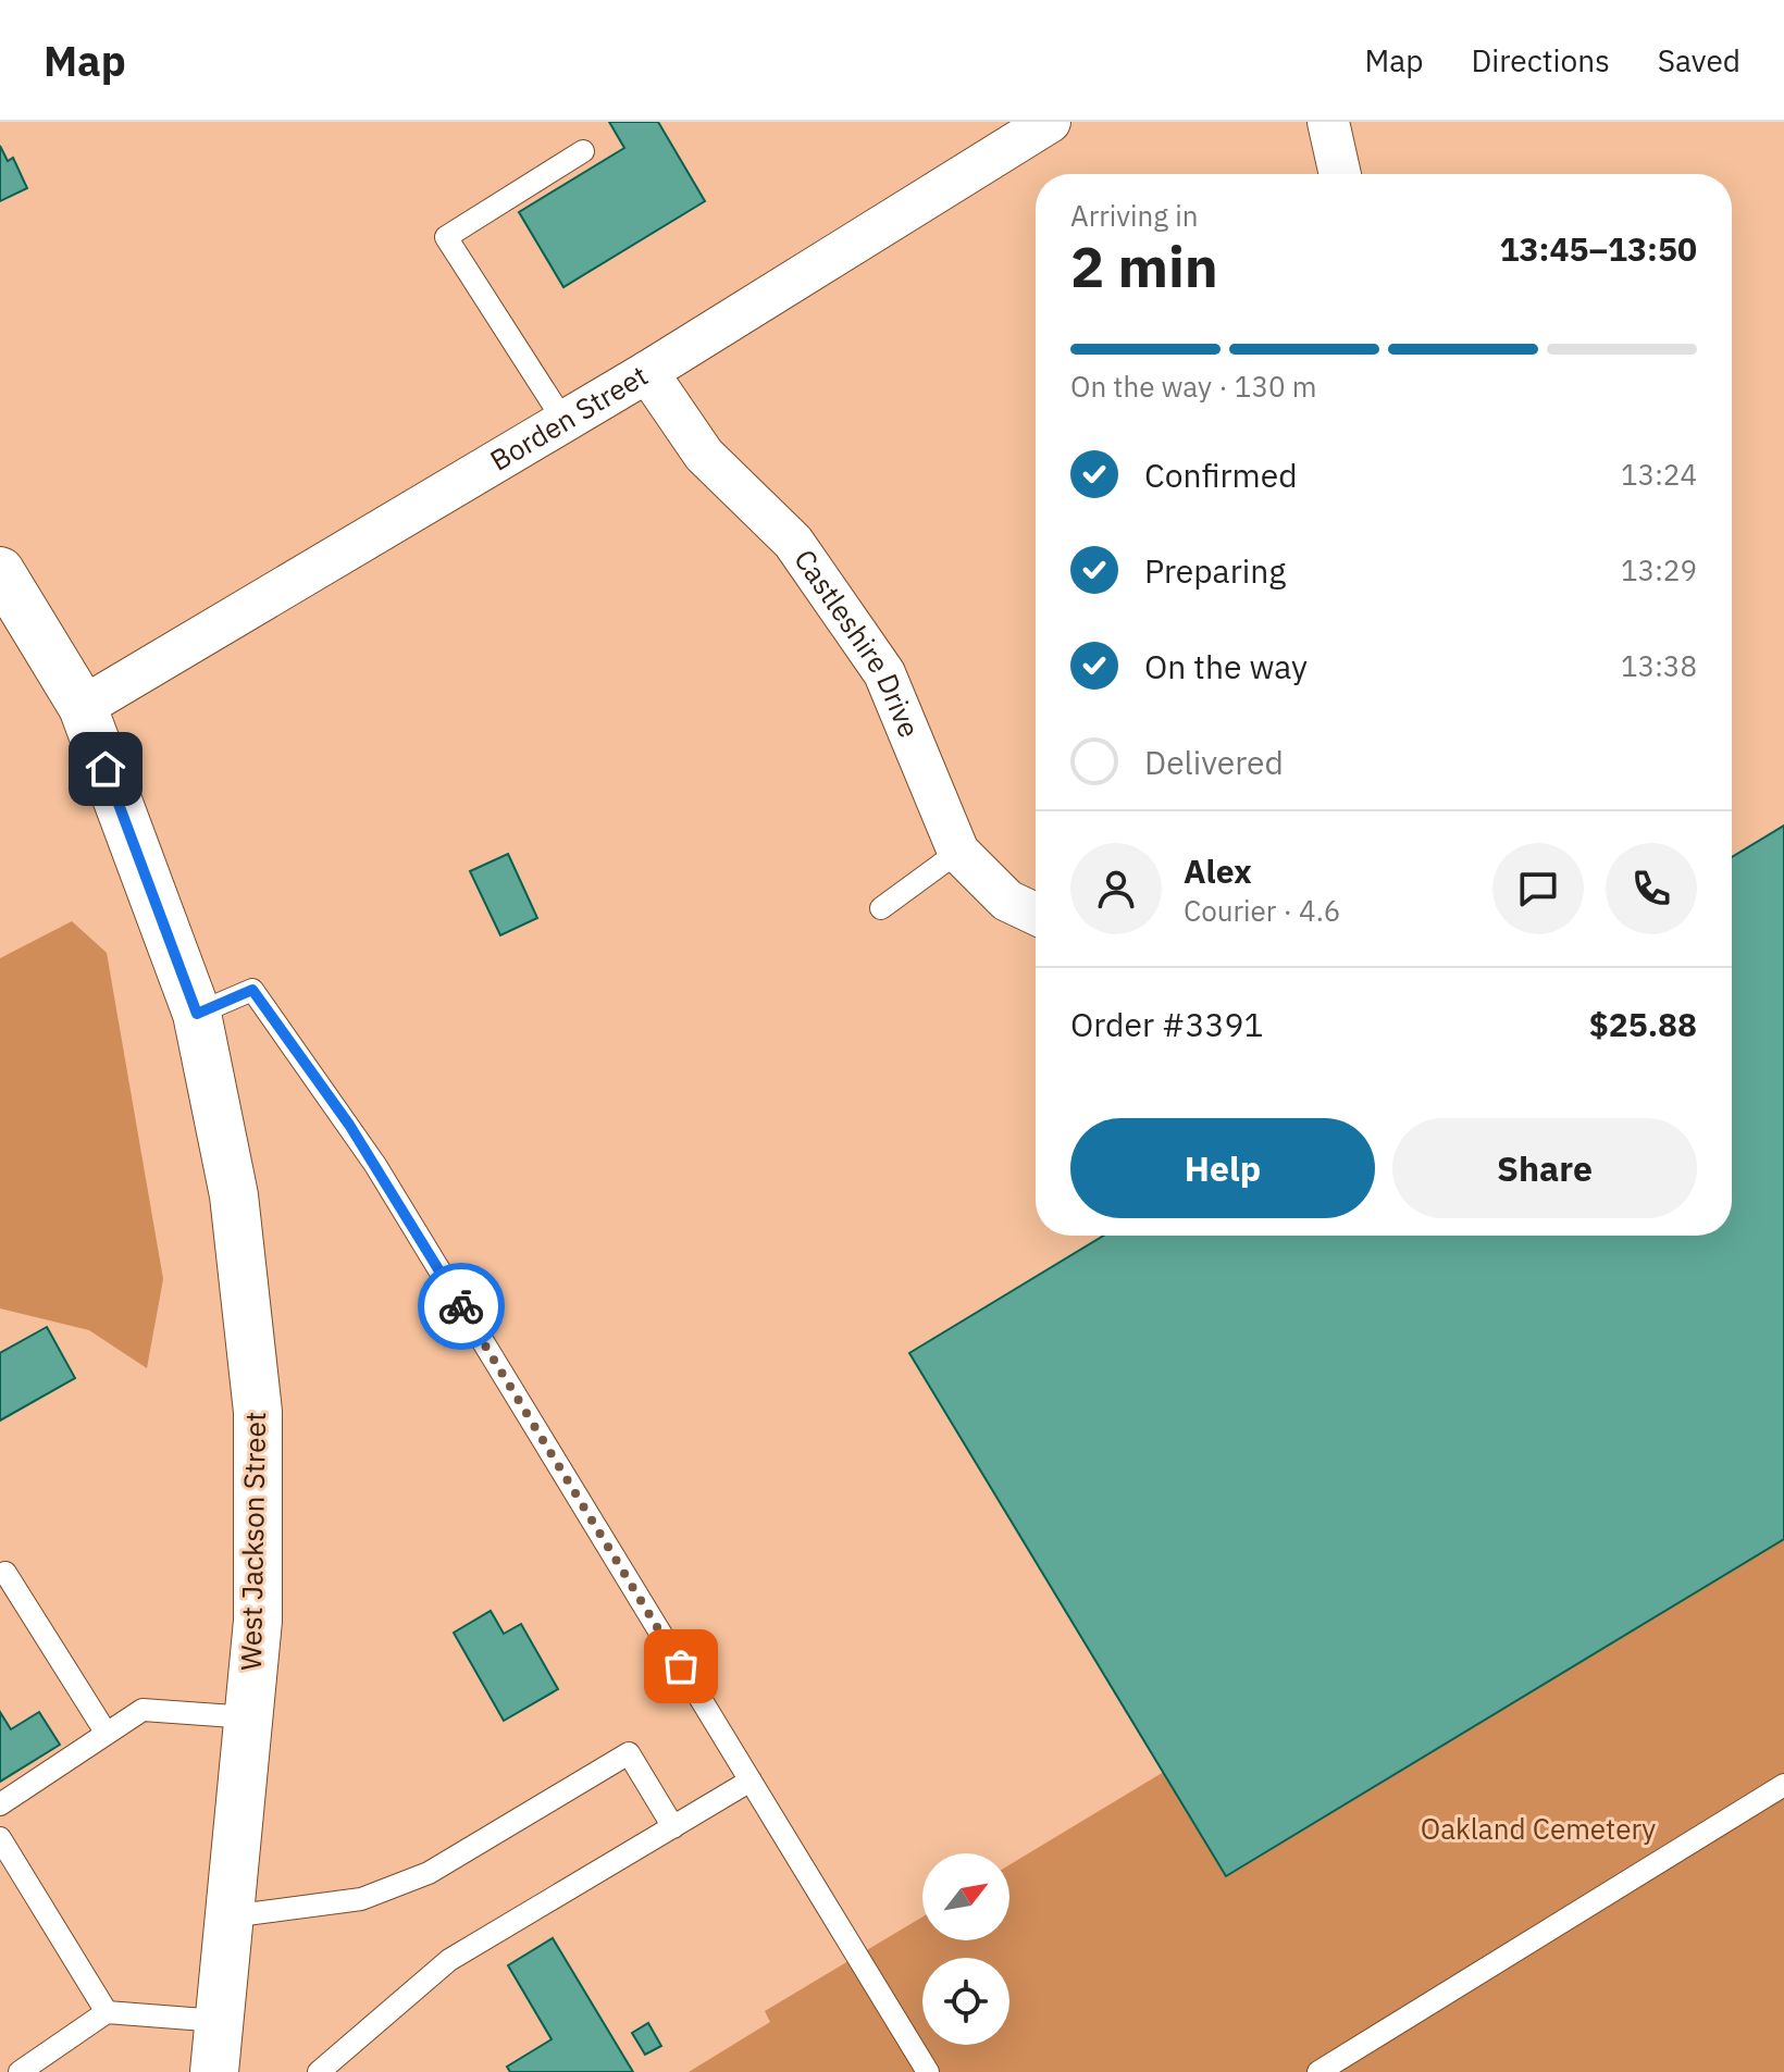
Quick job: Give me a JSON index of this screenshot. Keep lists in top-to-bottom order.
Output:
{
  "streets": {
    "street": ["Borden Street", "Castleshire Drive", "West Jackson Street"]
  },
  "crossings": [
    ["Borden Street", "Castleshire Drive"],
    ["Borden Street", "West Jackson Street"]
  ],
  "parks": ["Oakland Cemetery"],
  "north": "top right",
  "page": {
    "header": "Map",
    "nav": ["Map", "Directions", "Saved"],
    "heading": ["2 min", "Arriving in", "13:45–13:50"],
    "panel": [
      "Alex",
      "Courier · 4.6",
      "Order #3391",
      "$25.88"
    ],
    "bar": "On the way · 130 m",
    "list": [
      ["Confirmed", "13:24"],
      ["Preparing", "13:29"],
      ["On the way", "13:38"],
      "Delivered"
    ],
    "buttons": ["Help", "Share"]
  }
}
